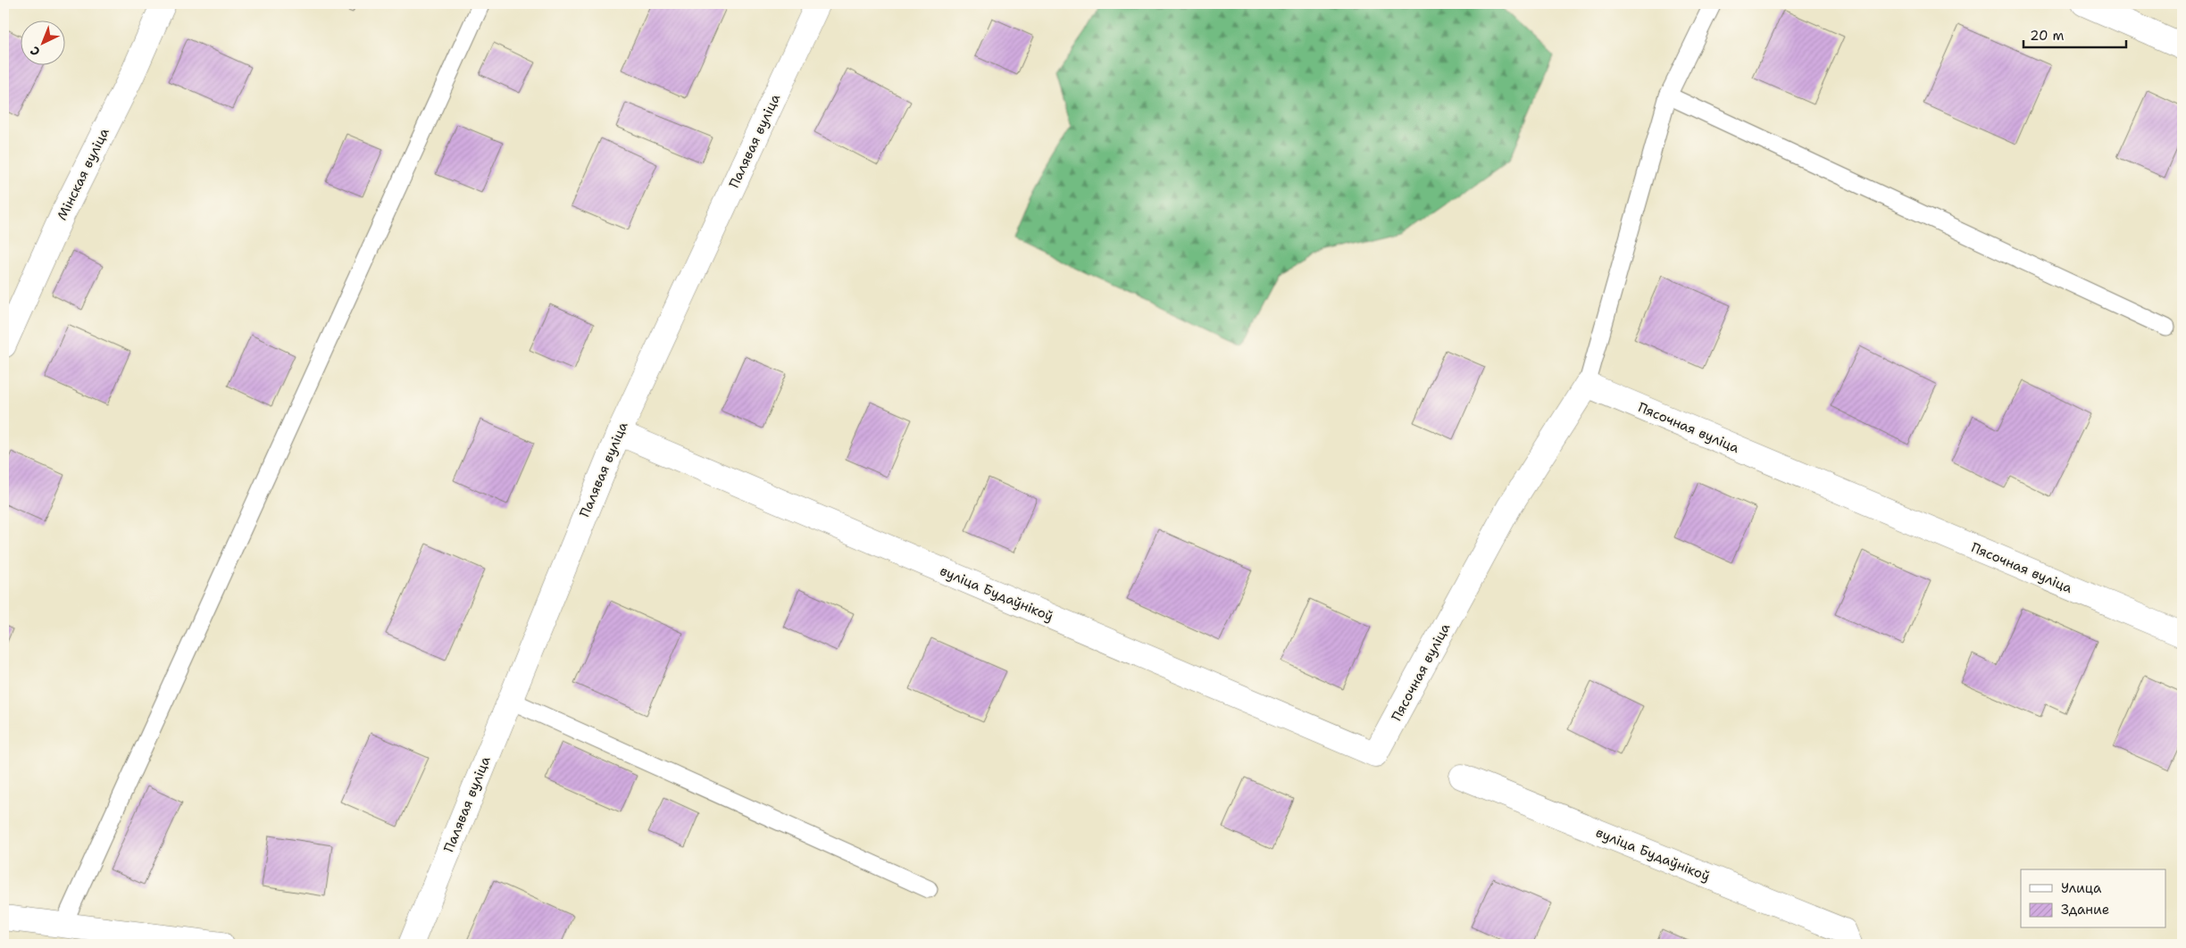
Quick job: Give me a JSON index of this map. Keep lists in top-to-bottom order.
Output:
{
  "streets": {
    "street": [
      "Палявая вуліца",
      "Мінская вуліца",
      "Пясочная вуліца",
      "вуліца Будаўнікоў"
    ]
  },
  "crossings": [
    ["Палявая вуліца", "вуліца Будаўнікоў"],
    ["Пясочная вуліца", "вуліца Будаўнікоў"]
  ],
  "legend": ["Улица", "Здание"],
  "scale_bar": "20 m",
  "north": "bottom left"
}
